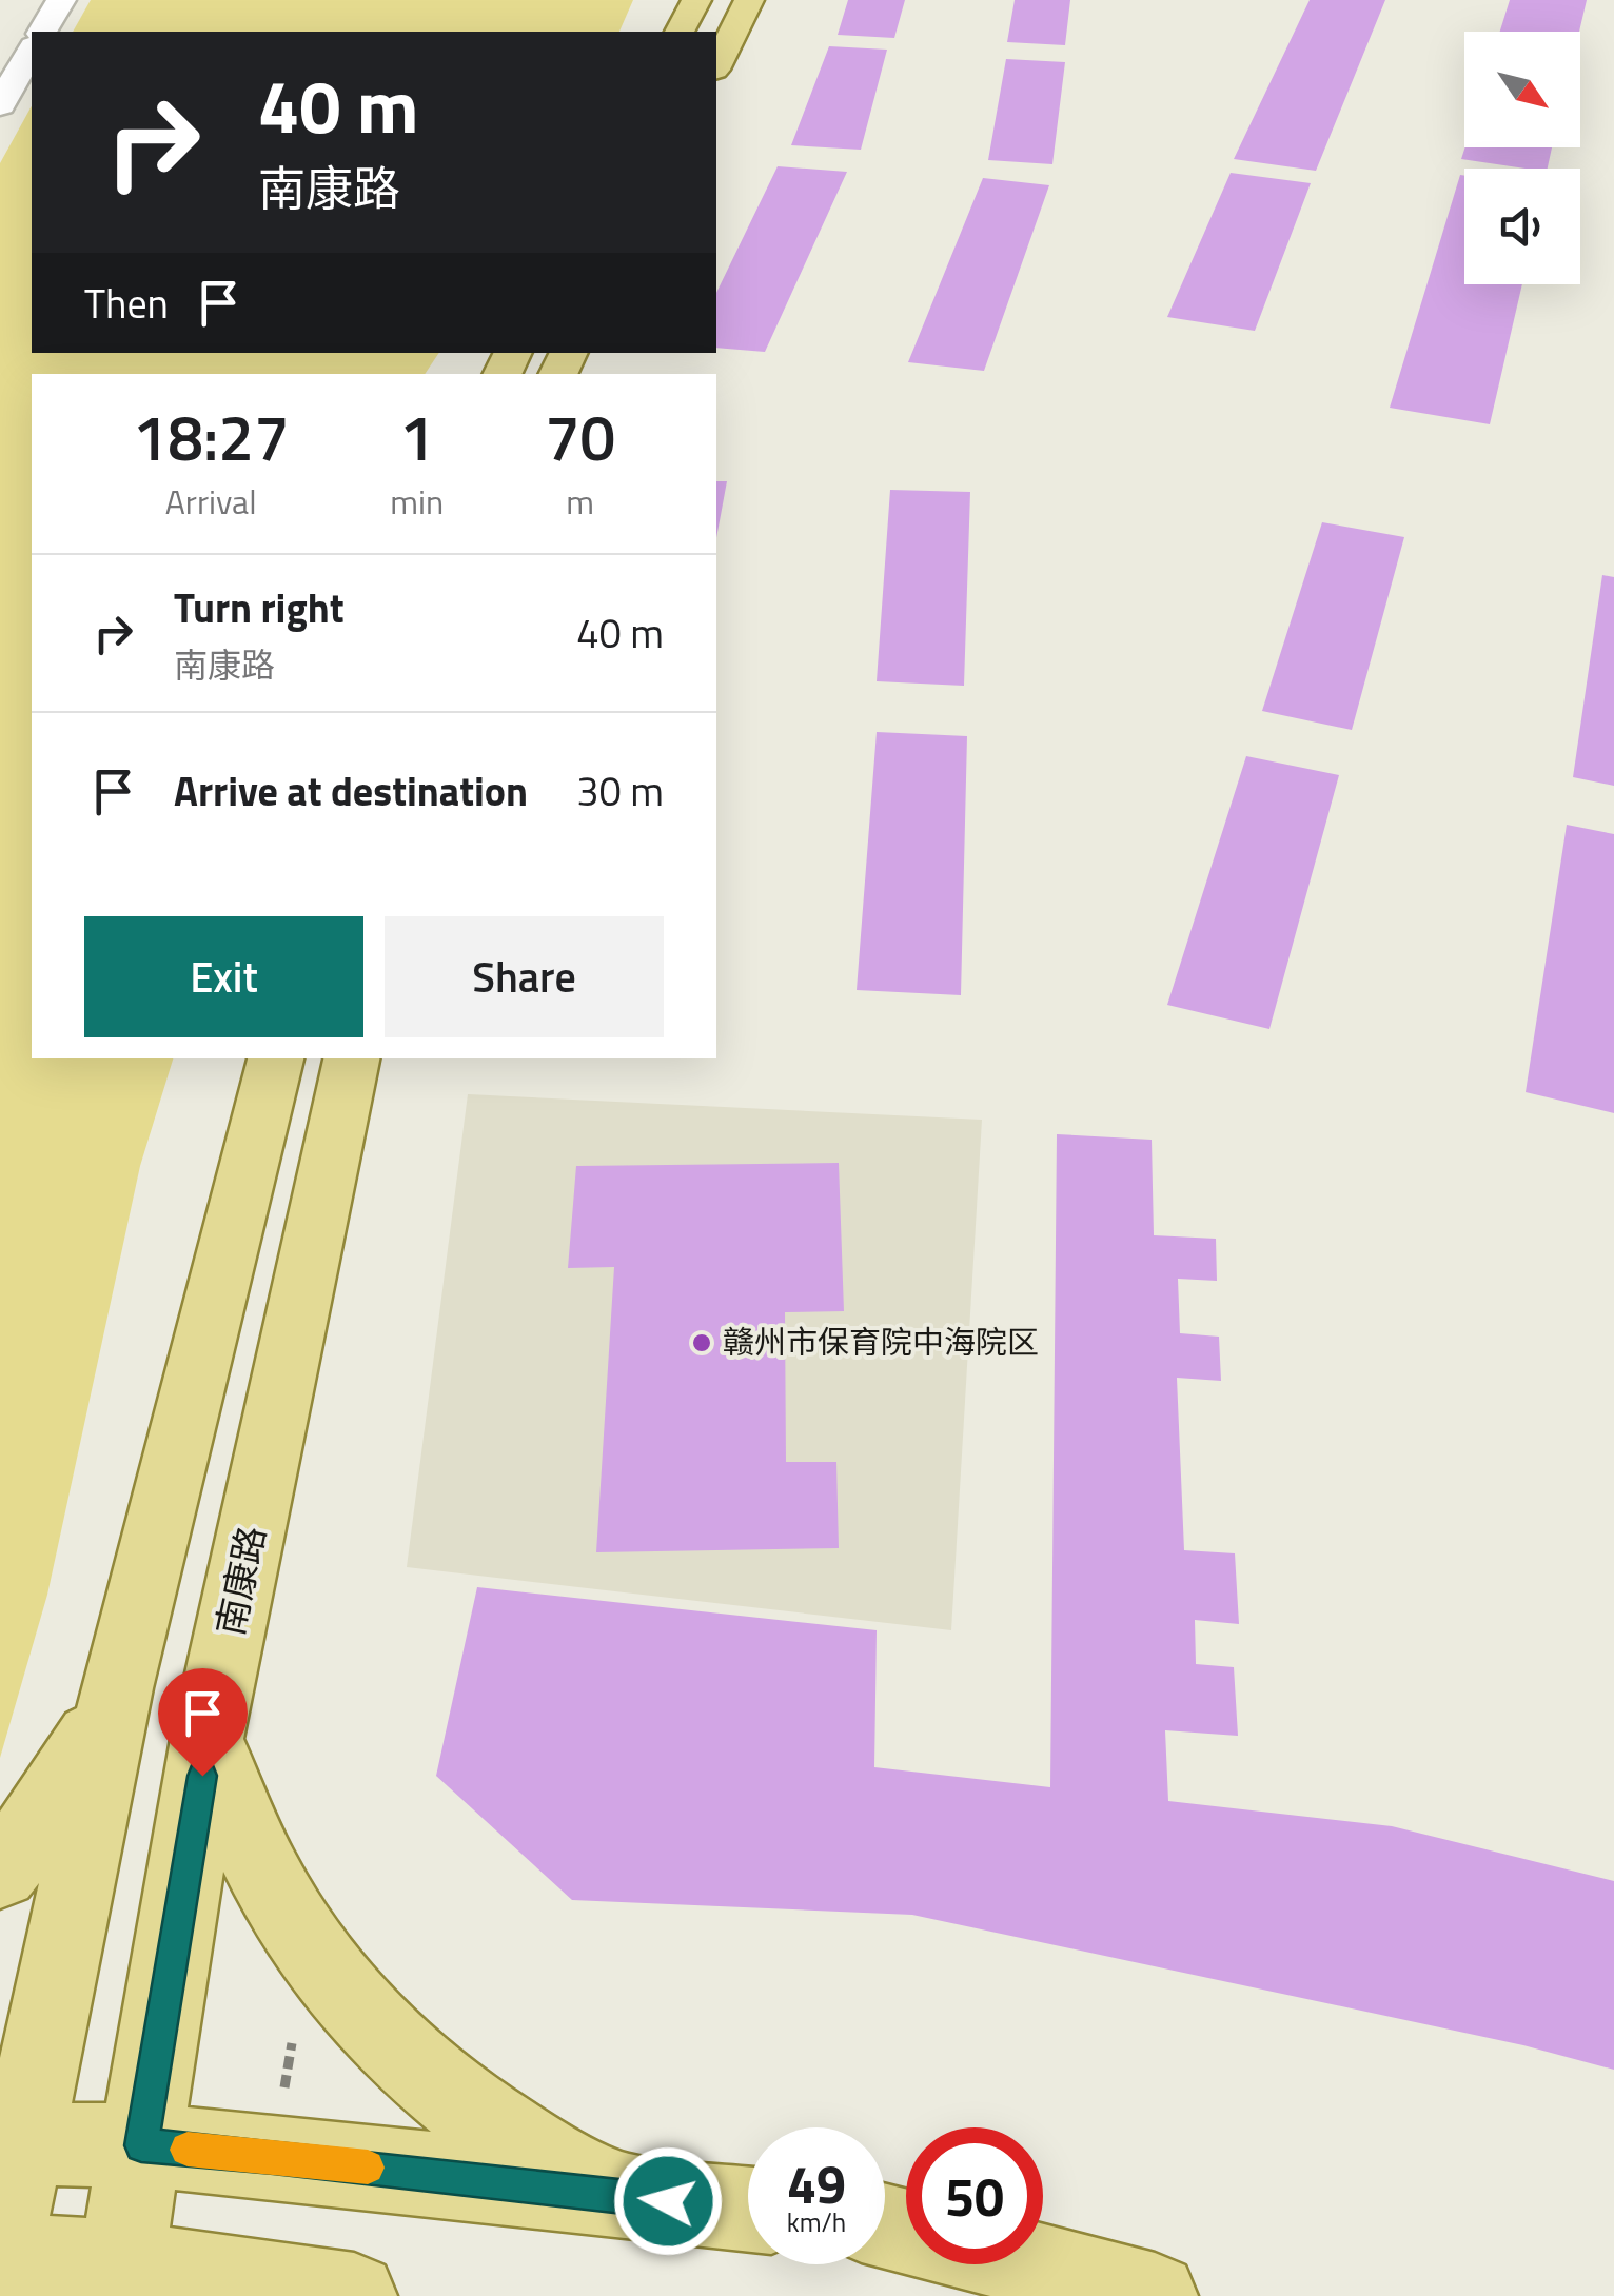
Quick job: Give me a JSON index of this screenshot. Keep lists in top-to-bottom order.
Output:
{
  "streets": {
    "main road": ["南康路"]
  },
  "places": ["赣州市保育院中海院区"],
  "north": "bottom right",
  "page": {
    "turn": ["40 m", "南康路"],
    "then": "Then",
    "eta": [
      "18:27",
      "Arrival",
      "1",
      "min",
      "70",
      "m"
    ],
    "list": [
      {
        "name": "Turn right",
        "note": "南康路",
        "value": "40 m"
      },
      {
        "name": "Arrive at destination",
        "value": "30 m"
      }
    ],
    "buttons": ["Exit", "Share"],
    "speed": "49 km/h",
    "limit": "50"
  }
}
